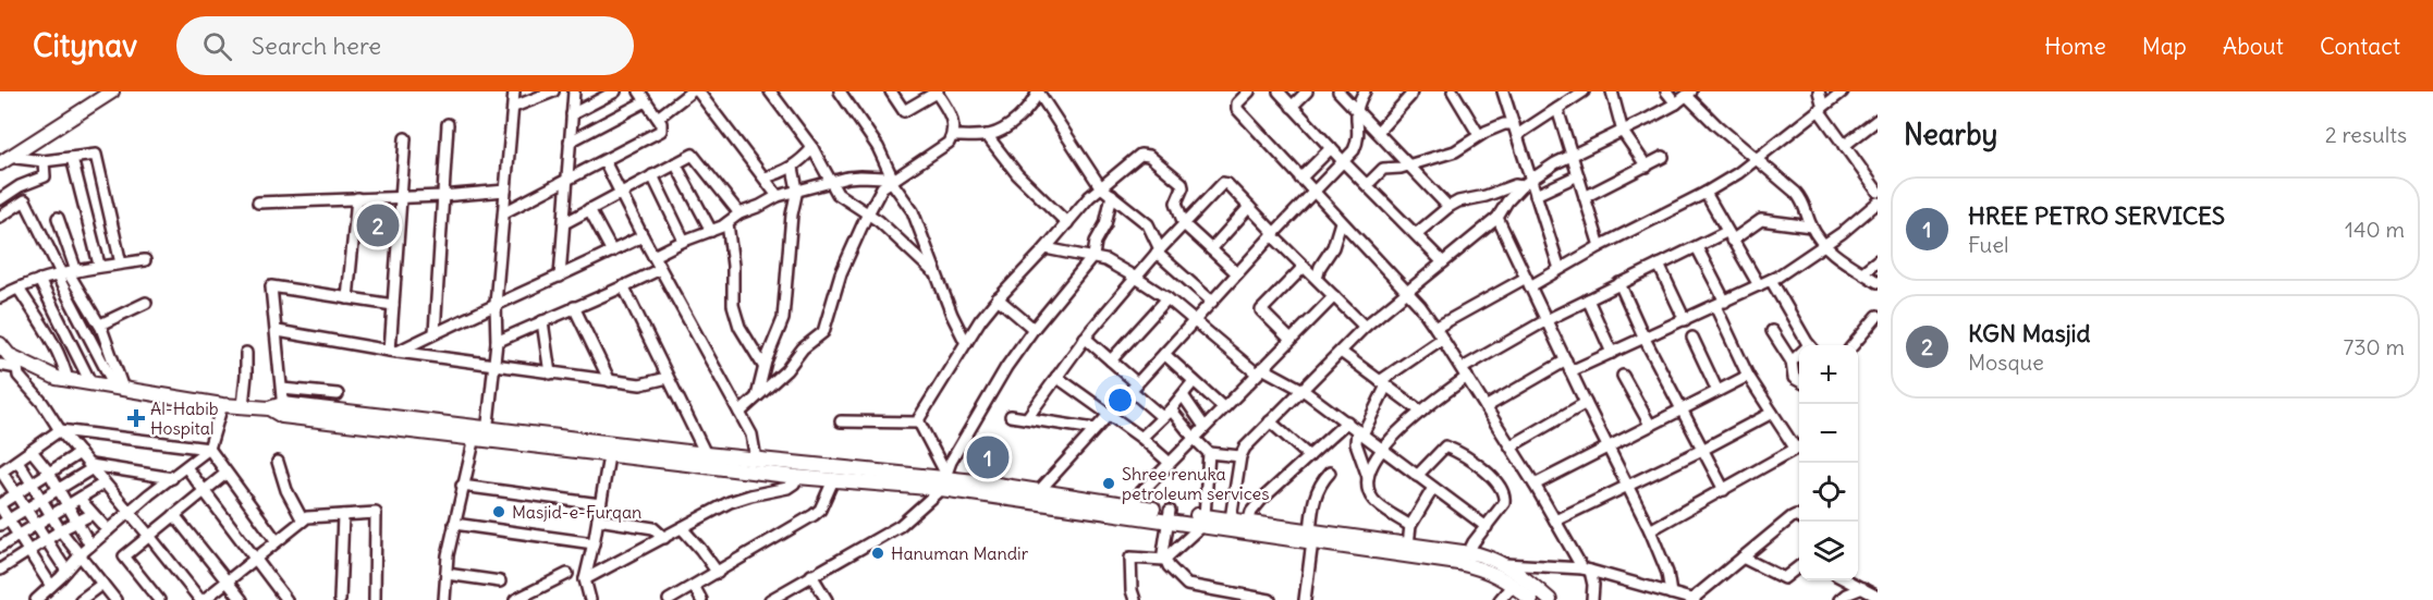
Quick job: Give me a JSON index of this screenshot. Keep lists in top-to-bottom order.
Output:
{
  "places": {
    "health": ["Al-Habib Hospital"],
    "other": ["Shree renuka petroleum services", "Masjid-e-Furqan", "Hanuman Mandir"]
  },
  "page": {
    "header": "Citynav",
    "search": "Search here",
    "nav": [
      "Home",
      "Map",
      "About",
      "Contact"
    ],
    "heading": ["Nearby", "2 results"],
    "list": [
      {
        "mark": "1",
        "name": "HREE PETRO SERVICES",
        "note": "Fuel",
        "value": "140 m"
      },
      {
        "mark": "2",
        "name": "KGN Masjid",
        "note": "Mosque",
        "value": "730 m"
      }
    ],
    "pins": ["2", "1"],
    "map_buttons": ["+", "−"]
  }
}
